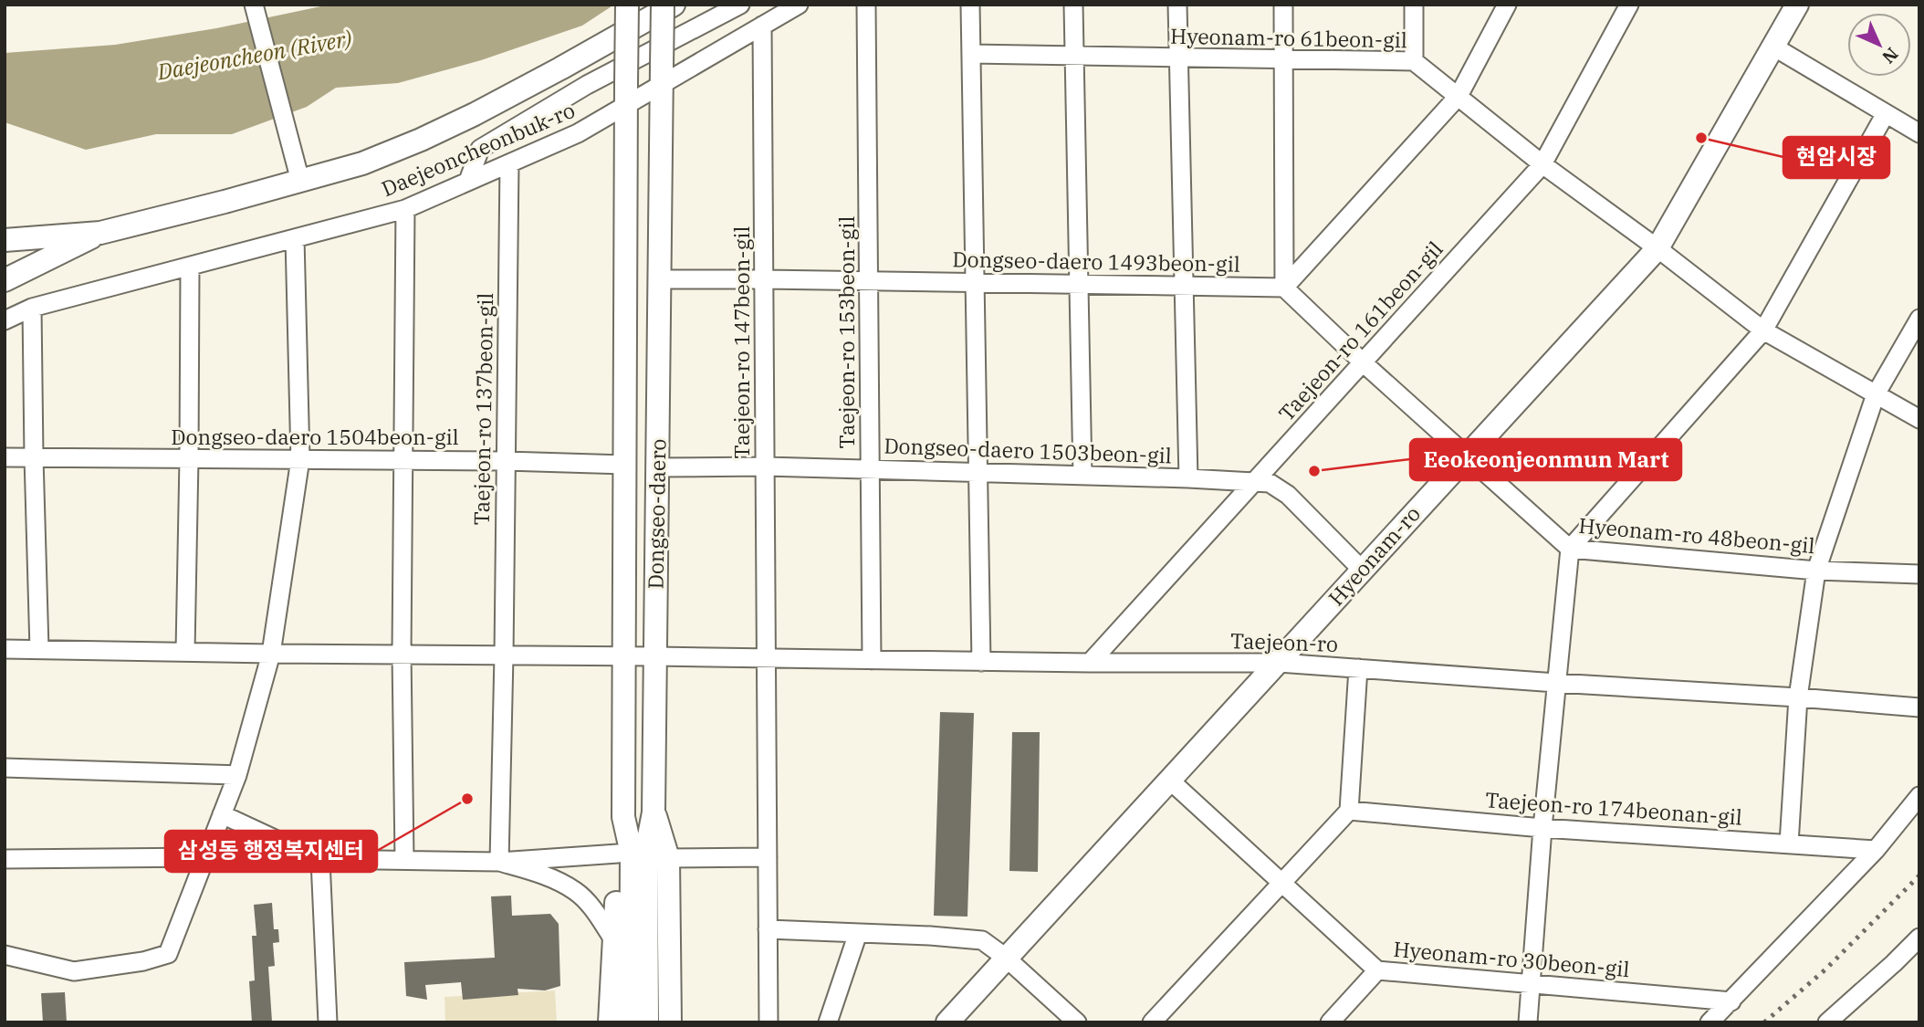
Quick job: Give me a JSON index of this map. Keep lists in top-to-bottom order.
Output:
{
  "streets": {
    "main road": ["Dongseo-daero", "Hyeonam-ro"],
    "street": [
      "Hyeonam-ro 61beon-gil",
      "Daejeoncheonbuk-ro",
      "Dongseo-daero 1493beon-gil",
      "Taejeon-ro 161beon-gil",
      "Taejeon-ro 153beon-gil",
      "Taejeon-ro 147beon-gil",
      "Taejeon-ro 137beon-gil",
      "Dongseo-daero 1504beon-gil",
      "Dongseo-daero 1503beon-gil",
      "Hyeonam-ro 48beon-gil",
      "Taejeon-ro",
      "Taejeon-ro 174beonan-gil",
      "Hyeonam-ro 30beon-gil"
    ]
  },
  "crossings": [
    ["Hyeonam-ro 61beon-gil", "Taejeon-ro 161beon-gil"],
    ["Hyeonam-ro 61beon-gil", "Hyeonam-ro"],
    ["Daejeoncheonbuk-ro", "Taejeon-ro 147beon-gil"],
    ["Daejeoncheonbuk-ro", "Taejeon-ro 137beon-gil"],
    ["Daejeoncheonbuk-ro", "Dongseo-daero"],
    ["Dongseo-daero 1493beon-gil", "Taejeon-ro 153beon-gil"],
    ["Dongseo-daero 1493beon-gil", "Taejeon-ro 147beon-gil"],
    ["Dongseo-daero 1493beon-gil", "Dongseo-daero"],
    ["Taejeon-ro 161beon-gil", "Dongseo-daero 1503beon-gil"],
    ["Taejeon-ro 161beon-gil", "Taejeon-ro"],
    ["Taejeon-ro 153beon-gil", "Dongseo-daero 1503beon-gil"],
    ["Taejeon-ro 153beon-gil", "Taejeon-ro"],
    ["Taejeon-ro 147beon-gil", "Dongseo-daero 1503beon-gil"],
    ["Taejeon-ro 147beon-gil", "Taejeon-ro"],
    ["Taejeon-ro 137beon-gil", "Dongseo-daero 1504beon-gil"],
    ["Taejeon-ro 137beon-gil", "Taejeon-ro"],
    ["Dongseo-daero 1504beon-gil", "Dongseo-daero"],
    ["Dongseo-daero 1503beon-gil", "Dongseo-daero"],
    ["Dongseo-daero 1503beon-gil", "Hyeonam-ro"],
    ["Dongseo-daero", "Taejeon-ro"],
    ["Hyeonam-ro 48beon-gil", "Hyeonam-ro"],
    ["Hyeonam-ro", "Taejeon-ro"],
    ["Hyeonam-ro", "Hyeonam-ro 30beon-gil"]
  ],
  "water": ["Daejeoncheon (River)"],
  "places": ["현암시장", "Eeokeonjeonmun Mart", "삼성동 행정복지센터"],
  "north": "bottom right"
}
